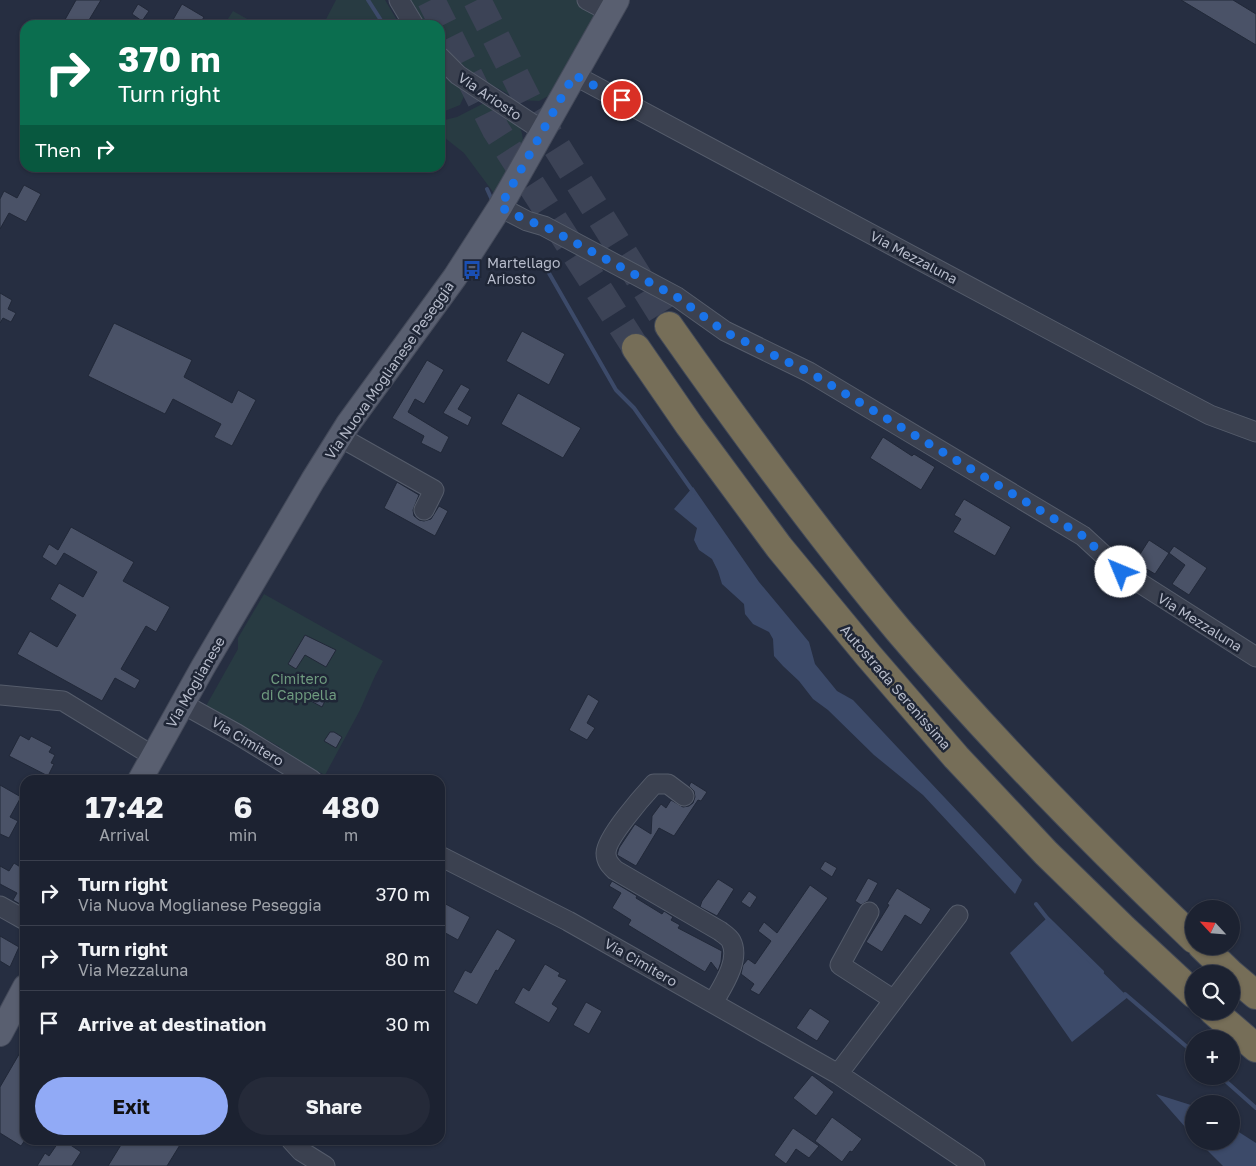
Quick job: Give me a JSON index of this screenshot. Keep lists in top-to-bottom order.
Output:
{
  "streets": {
    "highway": ["Autostrada Serenissima"],
    "main road": ["Via Nuova Moglianese Peseggia", "Via Moglianese"],
    "street": ["Via Ariosto", "Via Mezzaluna", "Via Cimitero"]
  },
  "crossings": [
    ["Via Ariosto", "Via Nuova Moglianese Peseggia"],
    ["Via Mezzaluna", "Via Nuova Moglianese Peseggia"],
    ["Via Nuova Moglianese Peseggia", "Via Moglianese"],
    ["Via Moglianese", "Via Cimitero"]
  ],
  "parks": ["Cimitero di Cappella"],
  "places": {
    "bus stop": ["Martellago Ariosto"]
  },
  "north": "top left",
  "page": {
    "turn": ["370 m", "Turn right"],
    "then": "Then",
    "eta": [
      "17:42",
      "Arrival",
      "6",
      "min",
      "480",
      "m"
    ],
    "list": [
      {
        "name": "Turn right",
        "note": "Via Nuova Moglianese Peseggia",
        "value": "370 m"
      },
      {
        "name": "Turn right",
        "note": "Via Mezzaluna",
        "value": "80 m"
      },
      {
        "name": "Arrive at destination",
        "value": "30 m"
      }
    ],
    "map_buttons": ["+", "−"],
    "buttons": ["Exit", "Share"]
  }
}
